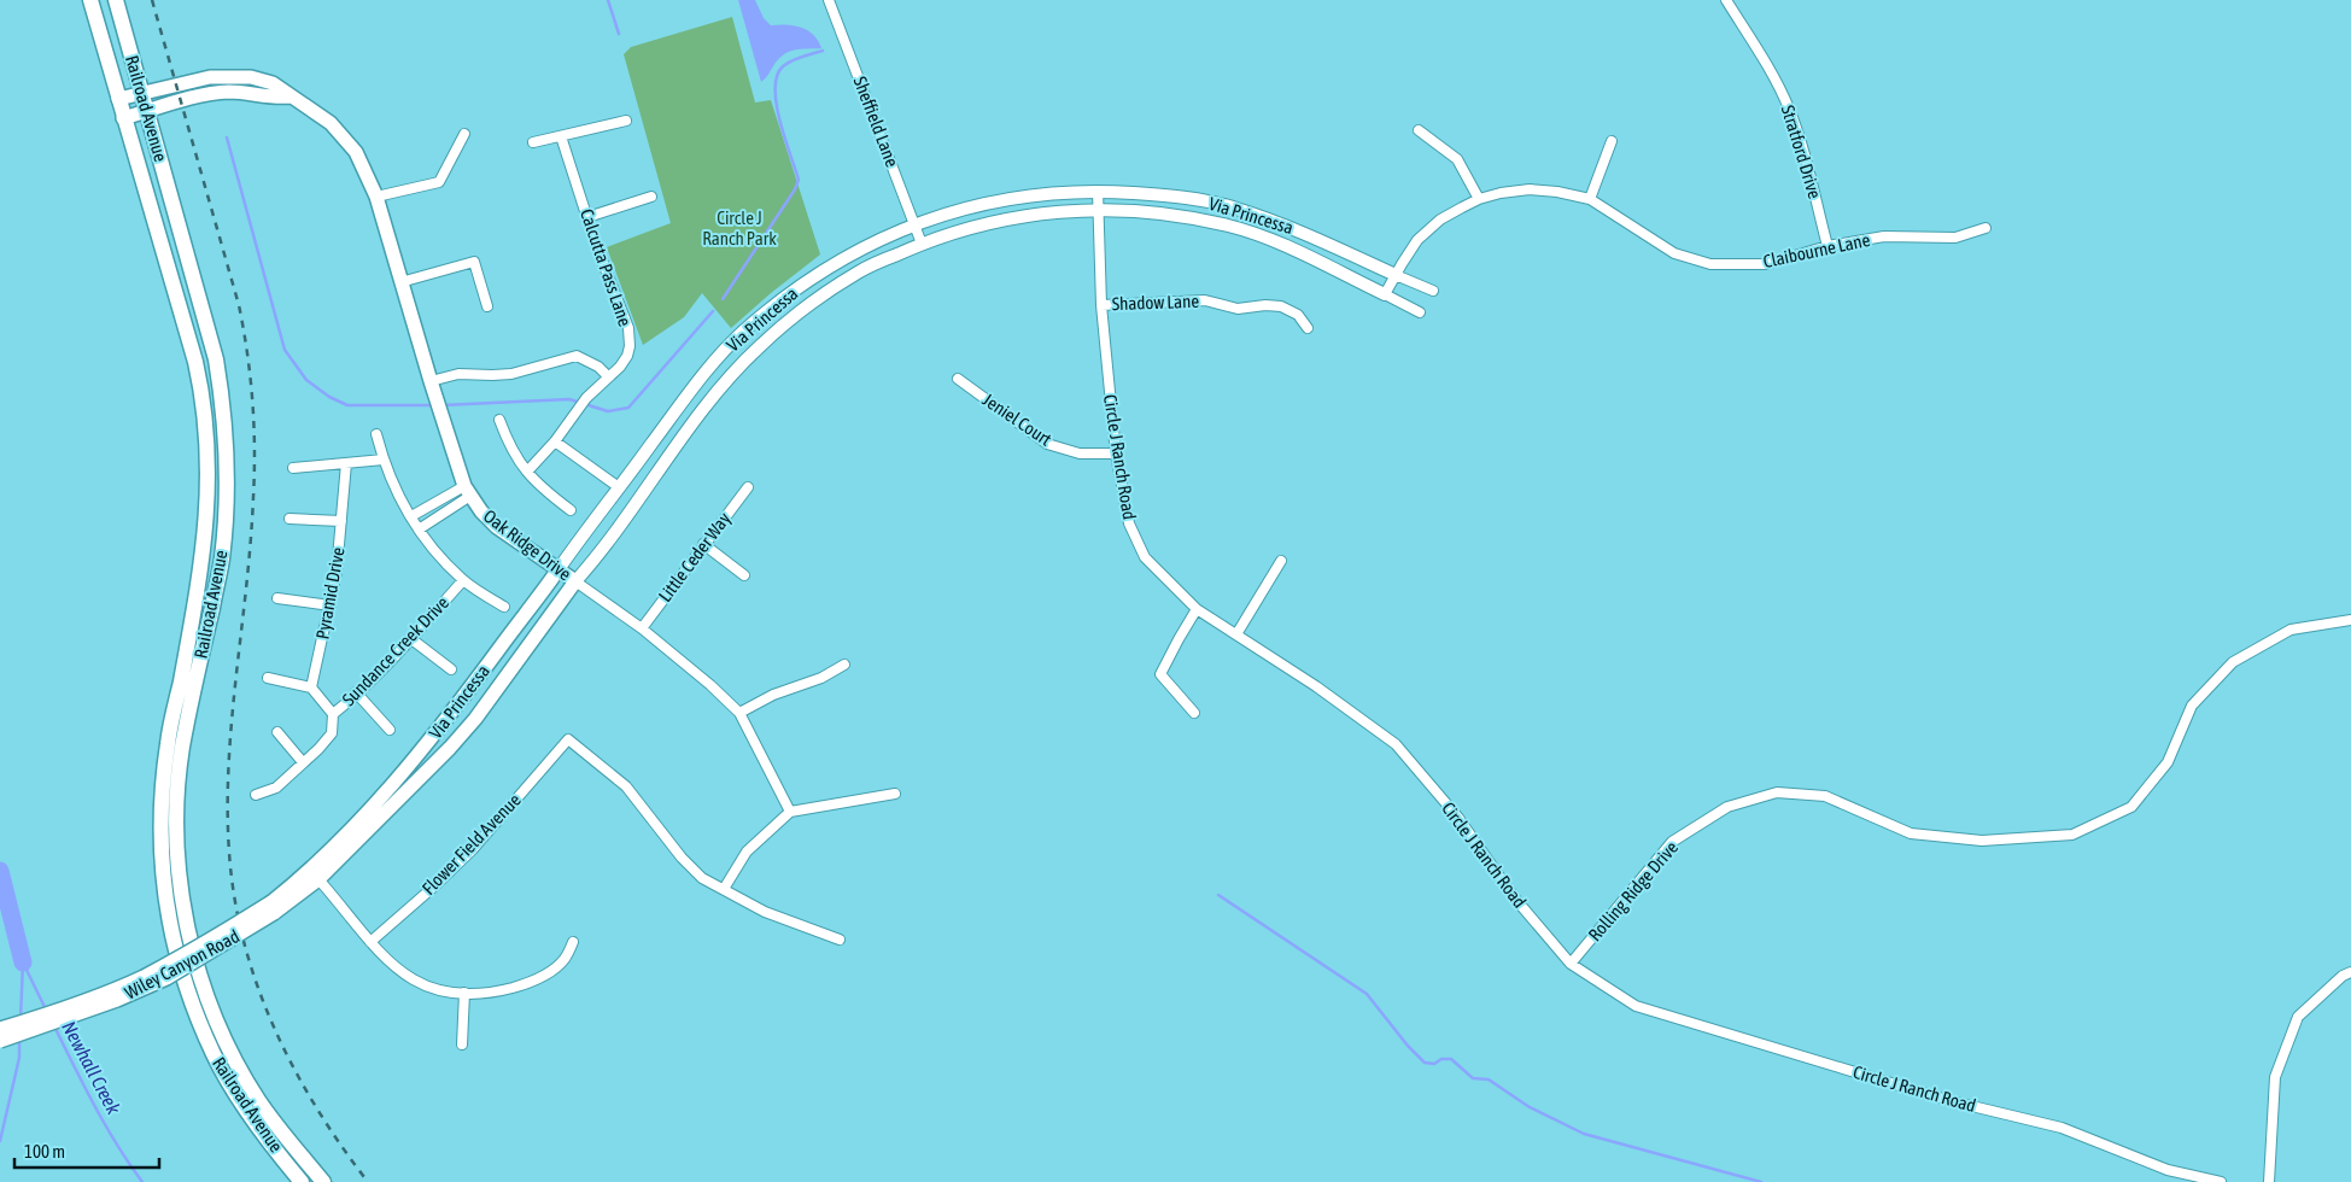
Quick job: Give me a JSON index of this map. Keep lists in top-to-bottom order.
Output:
{
  "streets": {
    "main road": [
      "Railroad Avenue",
      "Via Princessa",
      "Oak Ridge Drive",
      "Wiley Canyon Road"
    ],
    "street": [
      "Sheffield Lane",
      "Stratford Drive",
      "Claibourne Lane",
      "Calcutta Pass Lane",
      "Shadow Lane",
      "Jeniel Court",
      "Circle J Ranch Road",
      "Little Ceder Way",
      "Pyramid Drive",
      "Sundance Creek Drive",
      "Flower Field Avenue",
      "Rolling Ridge Drive"
    ]
  },
  "crossings": [
    ["Railroad Avenue", "Oak Ridge Drive"],
    ["Sheffield Lane", "Via Princessa"],
    ["Stratford Drive", "Claibourne Lane"],
    ["Via Princessa", "Claibourne Lane"],
    ["Via Princessa", "Circle J Ranch Road"],
    ["Via Princessa", "Oak Ridge Drive"],
    ["Via Princessa", "Wiley Canyon Road"],
    ["Shadow Lane", "Circle J Ranch Road"],
    ["Jeniel Court", "Circle J Ranch Road"],
    ["Circle J Ranch Road", "Rolling Ridge Drive"],
    ["Oak Ridge Drive", "Little Ceder Way"]
  ],
  "water": ["Newhall Creek"],
  "parks": ["Circle J Ranch Park"],
  "scale_bar": "100 m"
}
